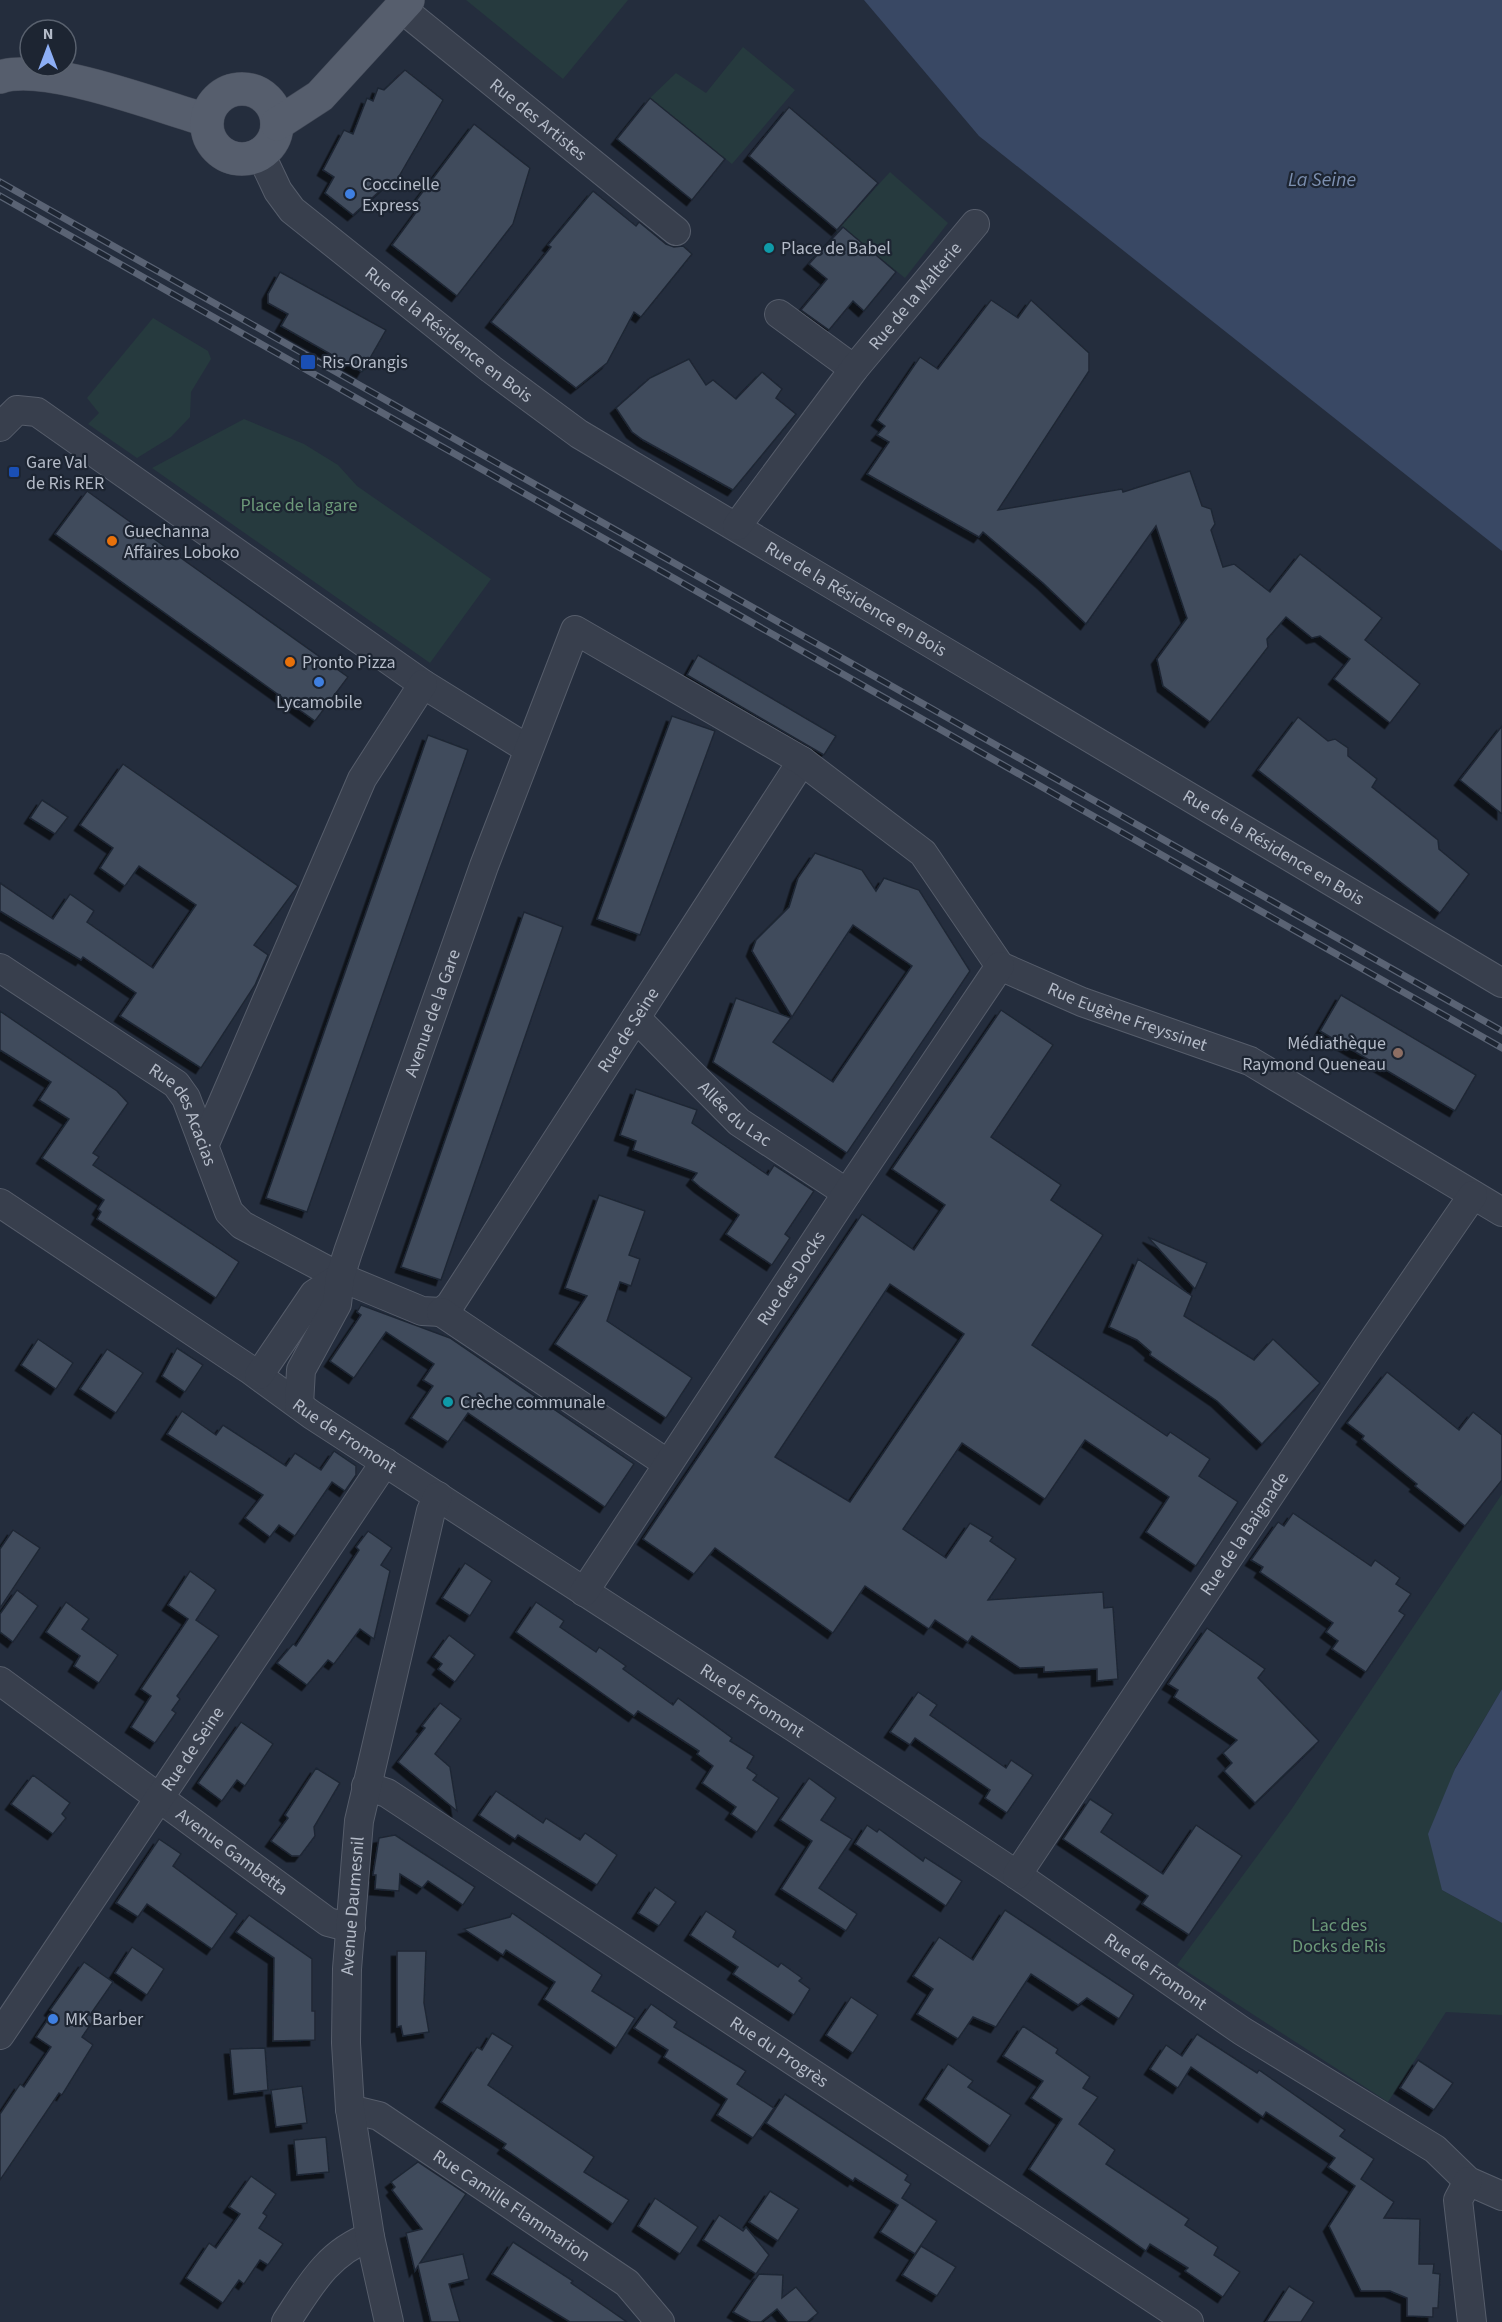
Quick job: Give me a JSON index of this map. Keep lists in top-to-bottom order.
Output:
{
  "streets": {
    "street": [
      "Rue des Artistes",
      "Rue de la Malterie",
      "Rue de la Résidence en Bois",
      "Avenue de la Gare",
      "Rue Eugène Freyssinet",
      "Rue de Seine",
      "Allée du Lac",
      "Rue des Acacias",
      "Rue des Docks",
      "Rue de Fromont",
      "Rue de la Baignade",
      "Avenue Gambetta",
      "Avenue Daumesnil",
      "Rue du Progrès",
      "Rue Camille Flammarion"
    ]
  },
  "crossings": [
    ["Rue de la Malterie", "Rue de la Résidence en Bois"],
    ["Avenue de la Gare", "Rue de Seine"],
    ["Avenue de la Gare", "Rue des Acacias"],
    ["Rue Eugène Freyssinet", "Rue des Docks"],
    ["Rue Eugène Freyssinet", "Rue de la Baignade"],
    ["Rue de Seine", "Allée du Lac"],
    ["Rue de Seine", "Rue de Fromont"],
    ["Rue de Seine", "Avenue Gambetta"],
    ["Allée du Lac", "Rue des Docks"],
    ["Rue des Docks", "Rue de Fromont"],
    ["Rue de Fromont", "Rue de la Baignade"],
    ["Rue de Fromont", "Avenue Daumesnil"],
    ["Avenue Gambetta", "Avenue Daumesnil"],
    ["Avenue Daumesnil", "Rue du Progrès"],
    ["Avenue Daumesnil", "Rue Camille Flammarion"]
  ],
  "water": ["La Seine"],
  "parks": ["Place de la gare", "Lac des Docks de Ris"],
  "places": {
    "other": [
      "Coccinelle Express",
      "Place de Babel",
      "Guechanna Affaires Loboko",
      "Pronto Pizza",
      "Lycamobile",
      "Médiathèque Raymond Queneau",
      "Crèche communale",
      "MK Barber"
    ],
    "transit": ["Ris-Orangis", "Gare Val de Ris RER"]
  },
  "north": "top"
}
